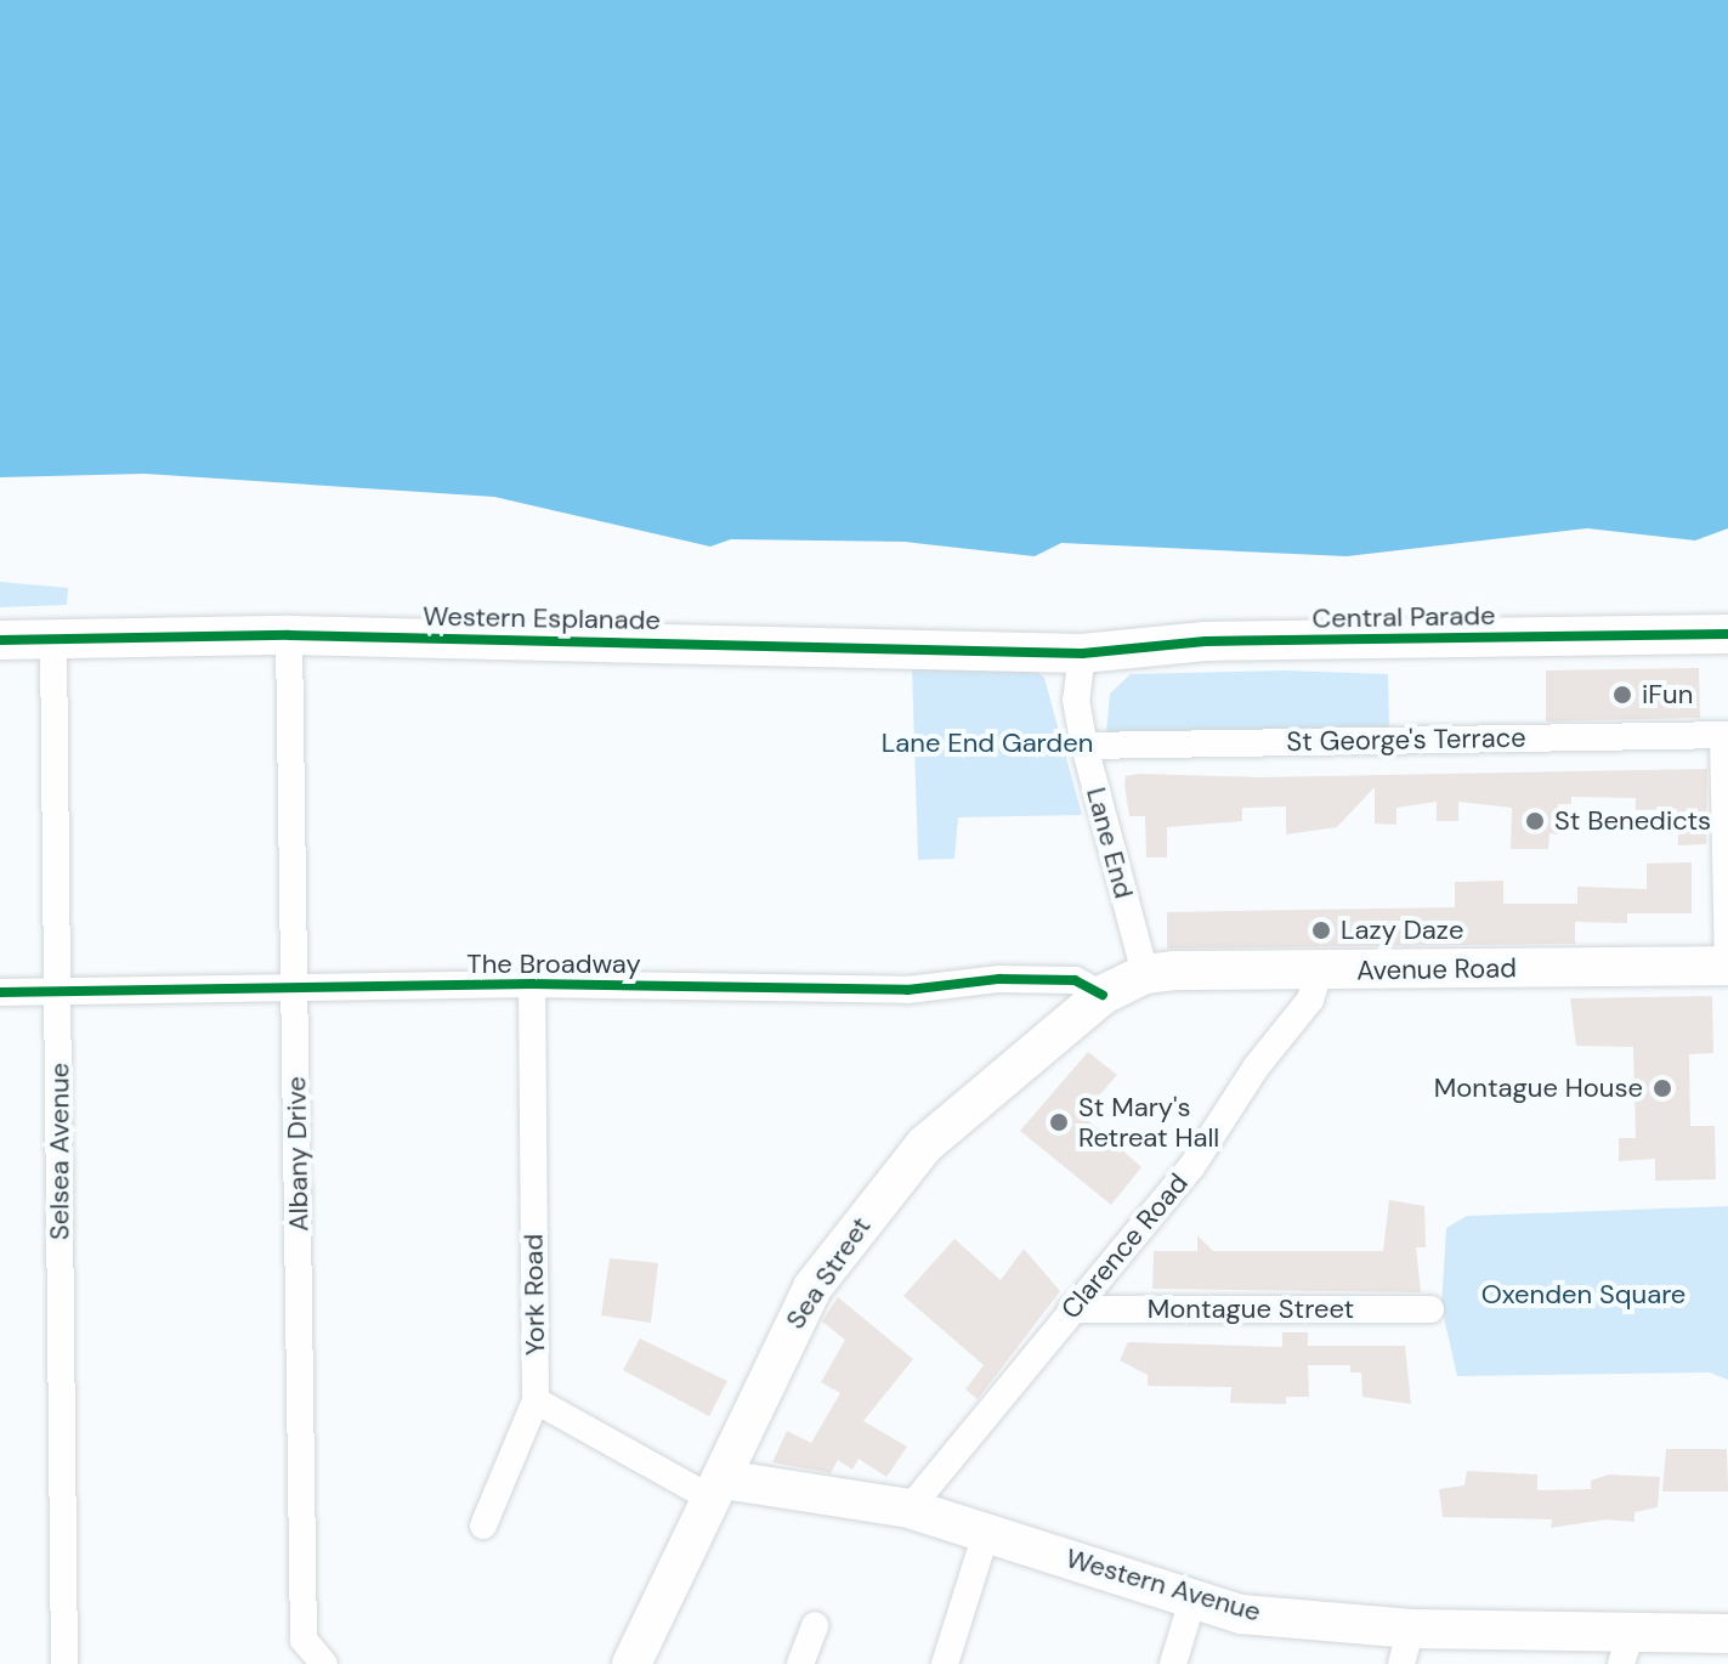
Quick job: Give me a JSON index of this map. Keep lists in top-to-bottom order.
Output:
{
  "streets": {
    "street": [
      "Central Parade",
      "Western Esplanade",
      "St George's Terrace",
      "Lane End",
      "The Broadway",
      "Avenue Road",
      "Selsea Avenue",
      "Albany Drive",
      "Clarence Road",
      "Sea Street",
      "York Road",
      "Montague Street",
      "Western Avenue"
    ]
  },
  "crossings": [
    ["Central Parade", "Western Esplanade"],
    ["Central Parade", "Lane End"],
    ["Western Esplanade", "Lane End"],
    ["Western Esplanade", "Selsea Avenue"],
    ["Western Esplanade", "Albany Drive"],
    ["St George's Terrace", "Lane End"],
    ["Lane End", "Avenue Road"],
    ["Lane End", "Sea Street"],
    ["The Broadway", "Selsea Avenue"],
    ["The Broadway", "Albany Drive"],
    ["The Broadway", "Sea Street"],
    ["The Broadway", "York Road"],
    ["Avenue Road", "Clarence Road"],
    ["Avenue Road", "Sea Street"],
    ["Clarence Road", "Montague Street"],
    ["Clarence Road", "Western Avenue"],
    ["Sea Street", "Western Avenue"]
  ],
  "parks": ["Lane End Garden", "Oxenden Square"],
  "places": [
    "iFun",
    "St Benedicts",
    "Lazy Daze",
    "Montague House",
    "St Mary's Retreat Hall"
  ]
}
